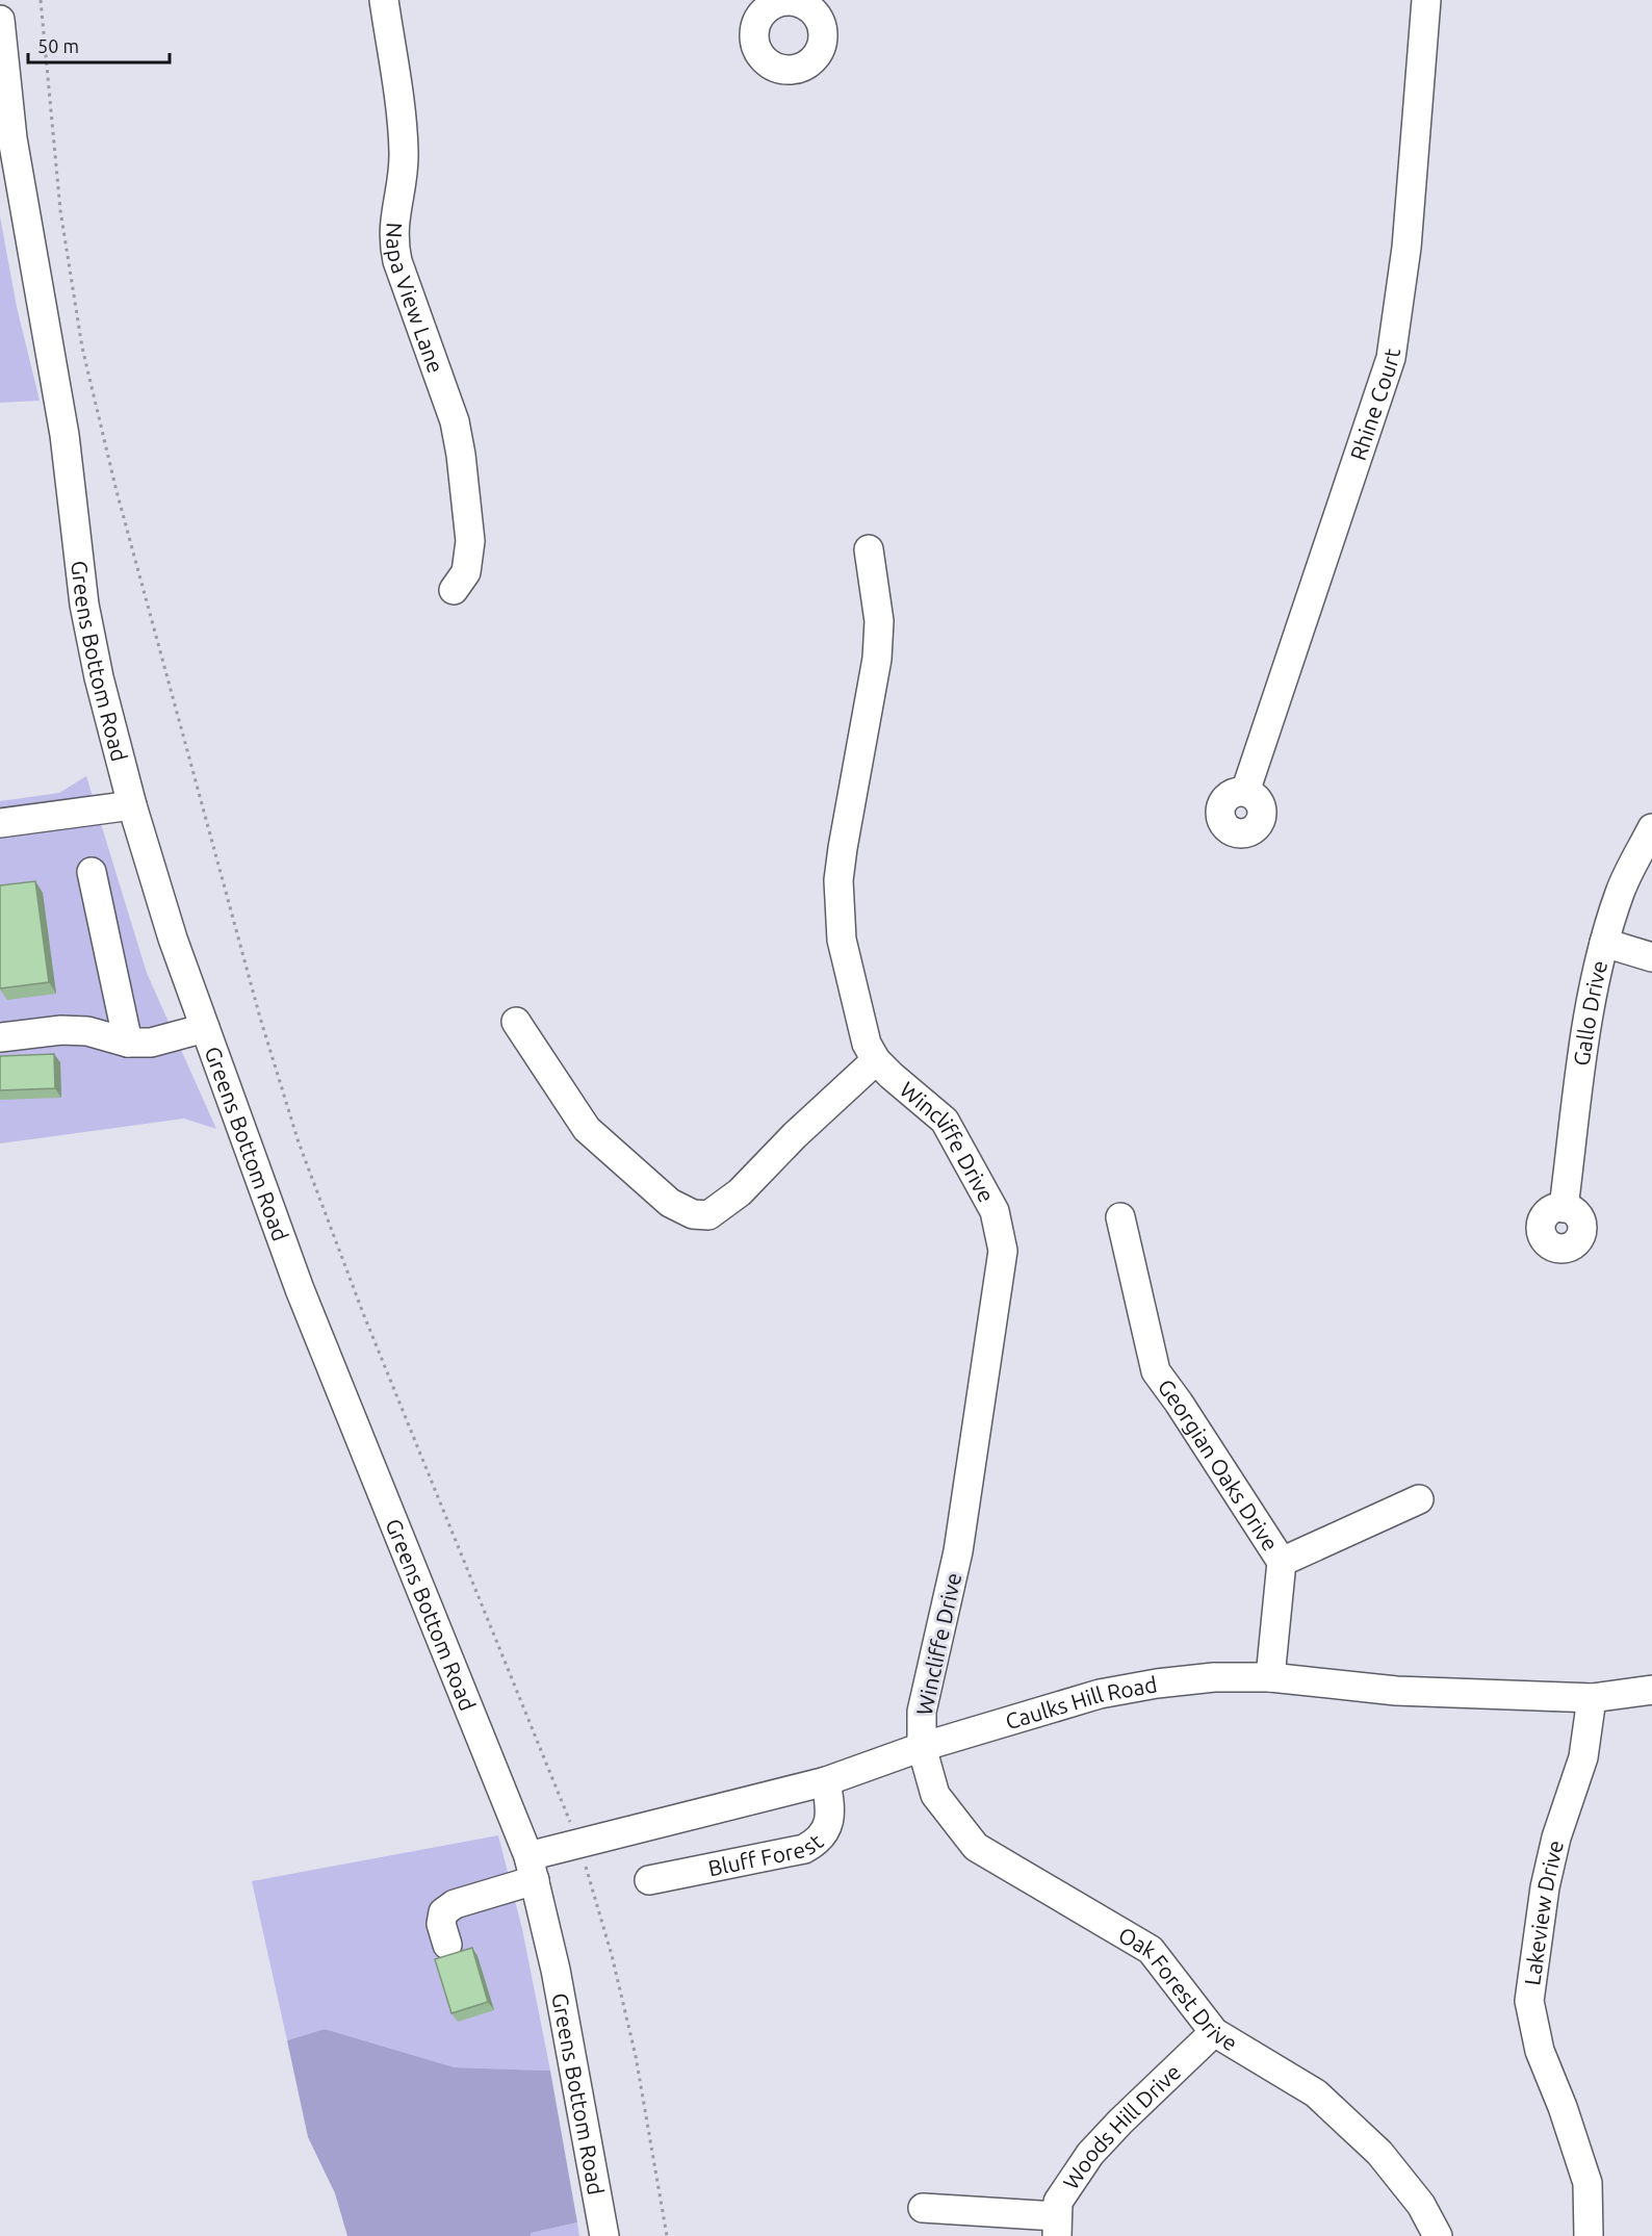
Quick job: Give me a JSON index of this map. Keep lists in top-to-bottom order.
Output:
{
  "streets": {
    "street": [
      "Napa View Lane",
      "Rhine Court",
      "Greens Bottom Road",
      "Gallo Drive",
      "Wincliffe Drive",
      "Georgian Oaks Drive",
      "Caulks Hill Road",
      "Bluff Forest",
      "Lakeview Drive",
      "Oak Forest Drive",
      "Woods Hill Drive"
    ]
  },
  "crossings": [
    ["Greens Bottom Road", "Caulks Hill Road"],
    ["Wincliffe Drive", "Caulks Hill Road"],
    ["Wincliffe Drive", "Oak Forest Drive"],
    ["Georgian Oaks Drive", "Caulks Hill Road"],
    ["Caulks Hill Road", "Bluff Forest"],
    ["Caulks Hill Road", "Lakeview Drive"],
    ["Caulks Hill Road", "Oak Forest Drive"],
    ["Oak Forest Drive", "Woods Hill Drive"]
  ],
  "scale_bar": "50 m"
}
